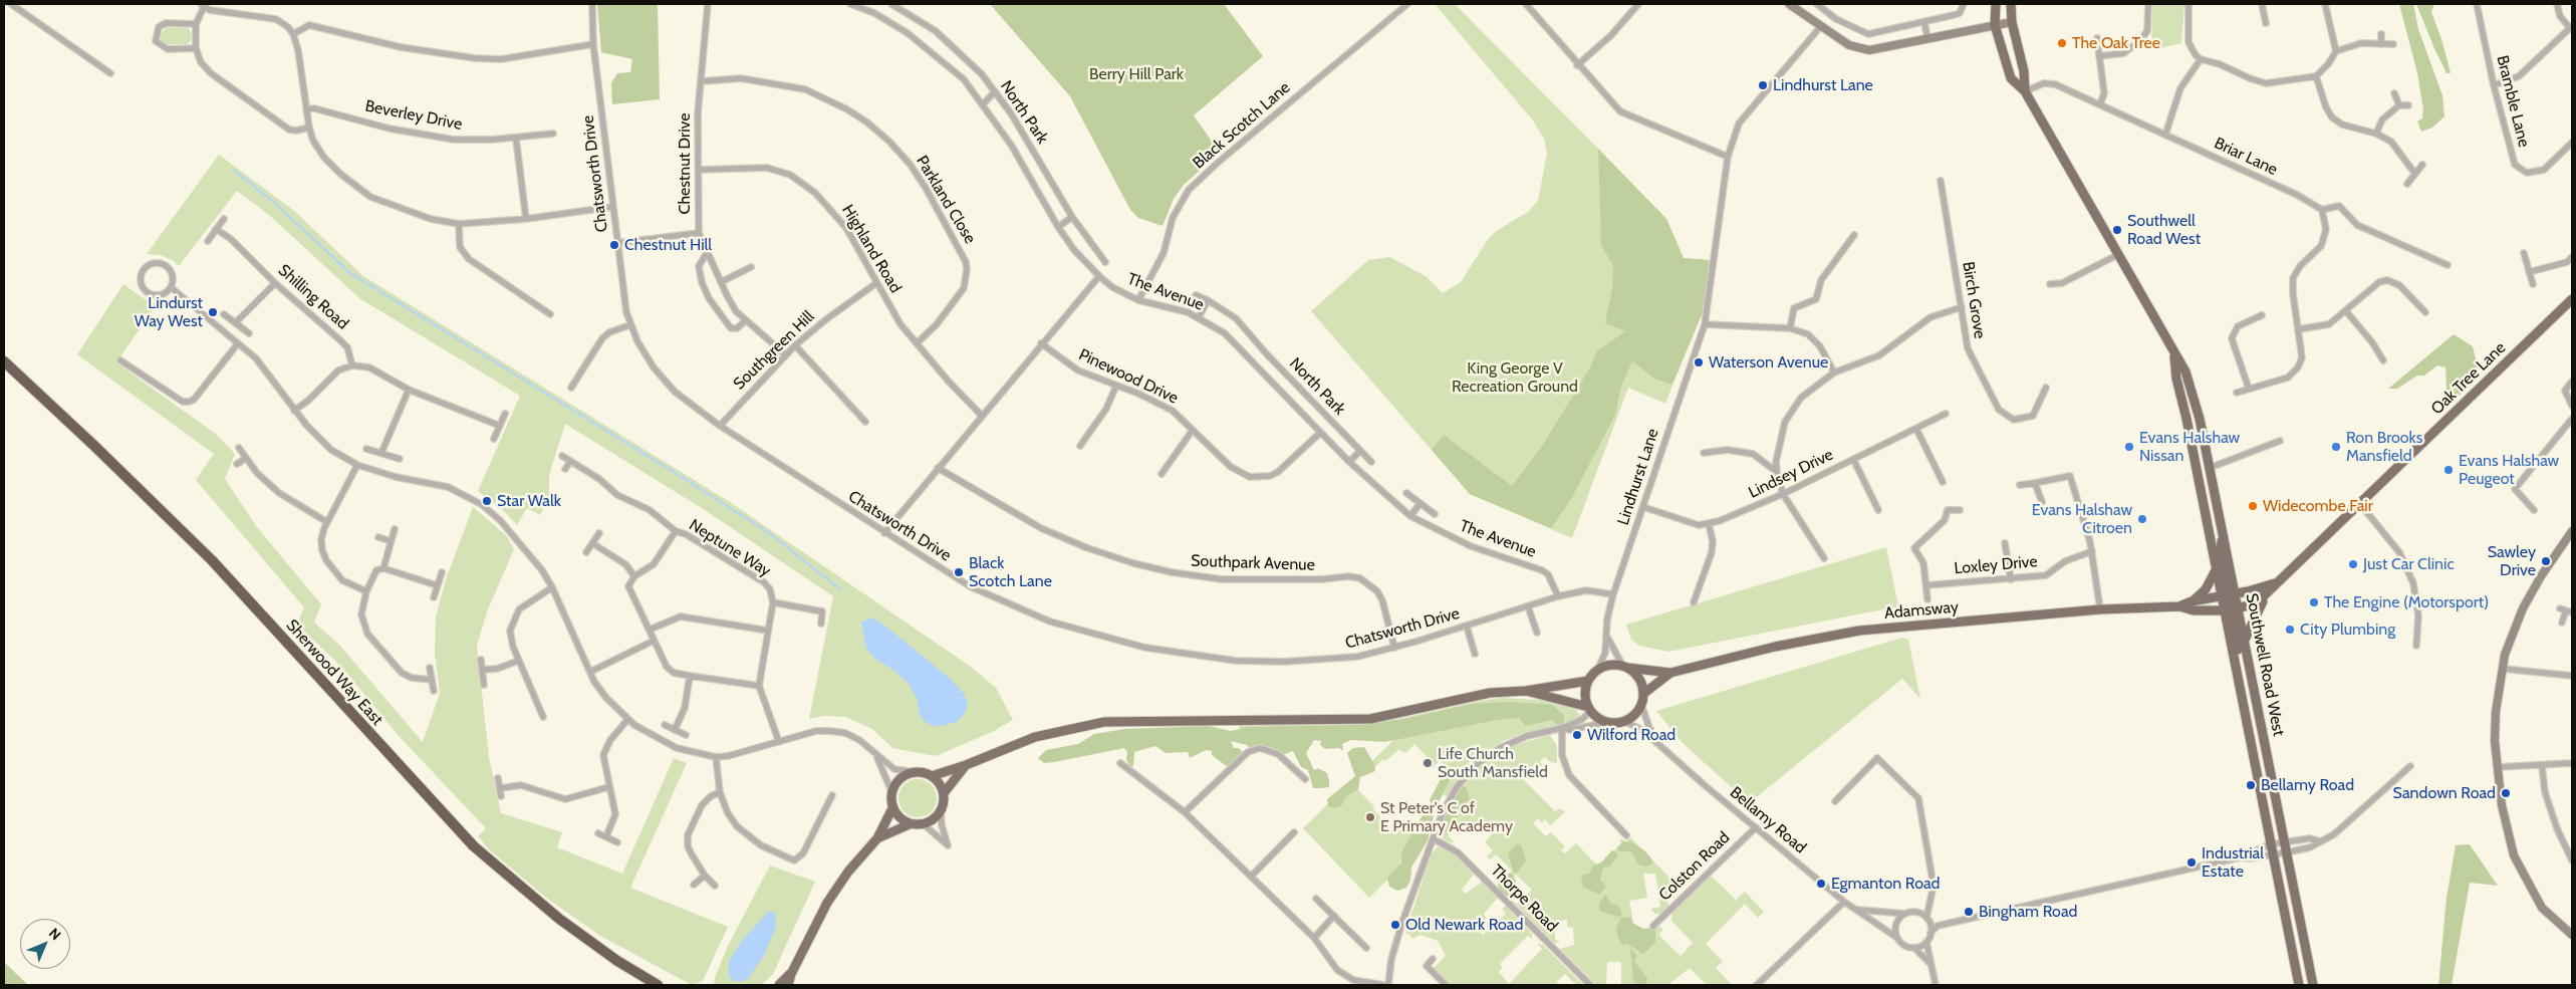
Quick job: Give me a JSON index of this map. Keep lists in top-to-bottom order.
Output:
{
  "streets": {
    "highway": ["Sherwood Way East"],
    "main road": ["Oak Tree Lane", "Adamsway", "Southwell Road West"],
    "street": [
      "Bramble Lane",
      "North Park",
      "Beverley Drive",
      "Black Scotch Lane",
      "Briar Lane",
      "Chestnut Drive",
      "Chatsworth Drive",
      "Parkland Close",
      "Highland Road",
      "The Avenue",
      "Shilling Road",
      "Birch Grove",
      "Southgreen Hill",
      "Pinewood Drive",
      "Lindsey Drive",
      "Lindhurst Lane",
      "Neptune Way",
      "Southpark Avenue",
      "Loxley Drive",
      "Bellamy Road",
      "Colston Road",
      "Thorpe Road"
    ]
  },
  "crossings": [
    ["Black Scotch Lane", "The Avenue"],
    ["Briar Lane", "Southwell Road West"],
    ["Chestnut Drive", "Parkland Close"],
    ["Chestnut Drive", "Highland Road"],
    ["Chestnut Drive", "Southgreen Hill"],
    ["Chatsworth Drive", "The Avenue"],
    ["Chatsworth Drive", "Southgreen Hill"],
    ["Chatsworth Drive", "Lindhurst Lane"],
    ["Chatsworth Drive", "Southpark Avenue"],
    ["Parkland Close", "Highland Road"],
    ["Highland Road", "Southgreen Hill"],
    ["The Avenue", "Pinewood Drive"],
    ["Oak Tree Lane", "Adamsway"],
    ["Oak Tree Lane", "Southwell Road West"],
    ["Lindsey Drive", "Lindhurst Lane"],
    ["Lindhurst Lane", "Adamsway"],
    ["Lindhurst Lane", "Bellamy Road"],
    ["Adamsway", "Southwell Road West"],
    ["Adamsway", "Bellamy Road"],
    ["Bellamy Road", "Colston Road"]
  ],
  "parks": ["Berry Hill Park", "King George V Recreation Ground"],
  "places": [
    "The Oak Tree",
    "Lindhurst Lane",
    "Southwell Road West",
    "Chestnut Hill",
    "Lindurst Way West",
    "Waterson Avenue",
    "Evans Halshaw Nissan",
    "Ron Brooks Mansfield",
    "Evans Halshaw Peugeot",
    "Star Walk",
    "Widecombe Fair",
    "Evans Halshaw Citroen",
    "Sawley Drive",
    "Just Car Clinic",
    "Black Scotch Lane",
    "The Engine (Motorsport)",
    "City Plumbing",
    "Wilford Road",
    "Life Church South Mansfield",
    "Bellamy Road",
    "Sandown Road",
    "St Peter's C of E Primary Academy",
    "Industrial Estate",
    "Egmanton Road",
    "Bingham Road",
    "Old Newark Road"
  ],
  "north": "top right"
}
